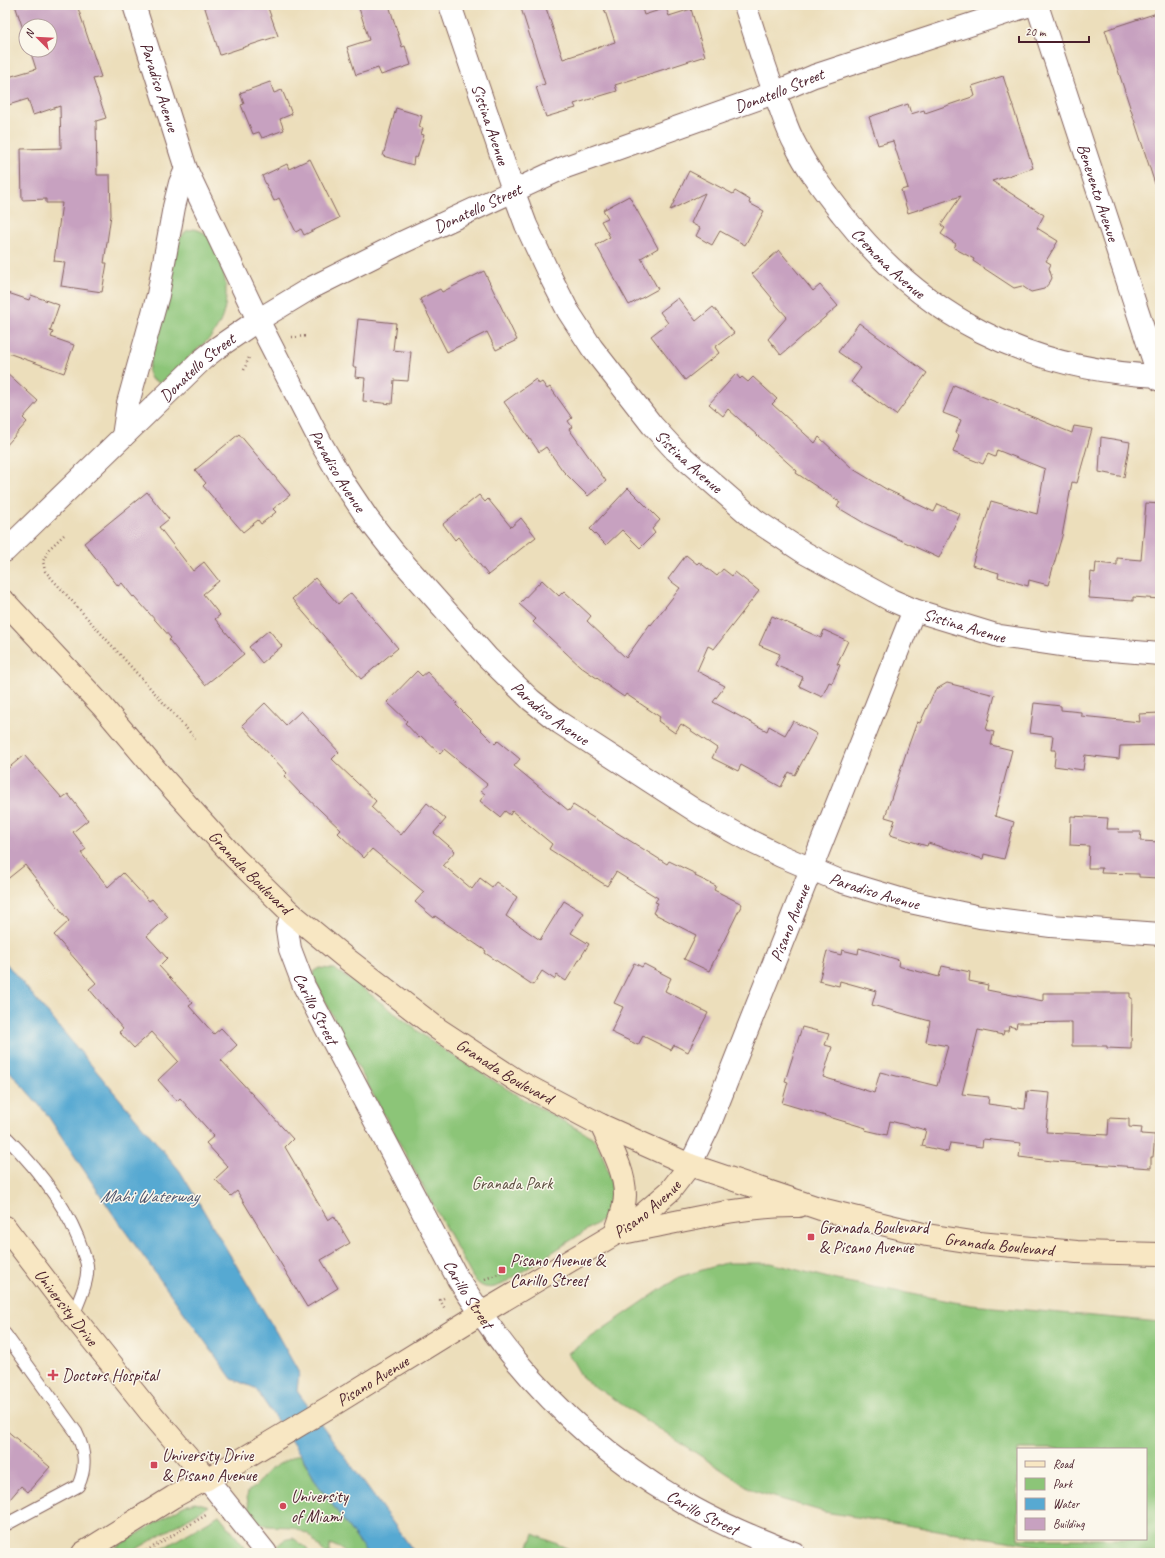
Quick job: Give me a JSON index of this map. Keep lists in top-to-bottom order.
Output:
{
  "streets": {
    "street": [
      "Paradiso Avenue",
      "Donatello Street",
      "Sistina Avenue",
      "Benevento Avenue",
      "Cremona Avenue",
      "Granada Boulevard",
      "Pisano Avenue",
      "Carillo Street",
      "University Drive"
    ]
  },
  "crossings": [
    ["Paradiso Avenue", "Donatello Street"],
    ["Paradiso Avenue", "Pisano Avenue"],
    ["Donatello Street", "Sistina Avenue"],
    ["Donatello Street", "Cremona Avenue"],
    ["Sistina Avenue", "Pisano Avenue"],
    ["Benevento Avenue", "Cremona Avenue"],
    ["Granada Boulevard", "Pisano Avenue"],
    ["Granada Boulevard", "Carillo Street"],
    ["Pisano Avenue", "Carillo Street"],
    ["Pisano Avenue", "University Drive"]
  ],
  "water": ["Mahi Waterway"],
  "parks": ["Granada Park"],
  "places": {
    "transit": ["Granada Boulevard & Pisano Avenue", "Pisano Avenue & Carillo Street", "University Drive & Pisano Avenue"],
    "health": ["Doctors Hospital"],
    "other": ["University of Miami"]
  },
  "legend": [
    "Road",
    "Park",
    "Water",
    "Building"
  ],
  "scale_bar": "20 m",
  "north": "top left"
}
